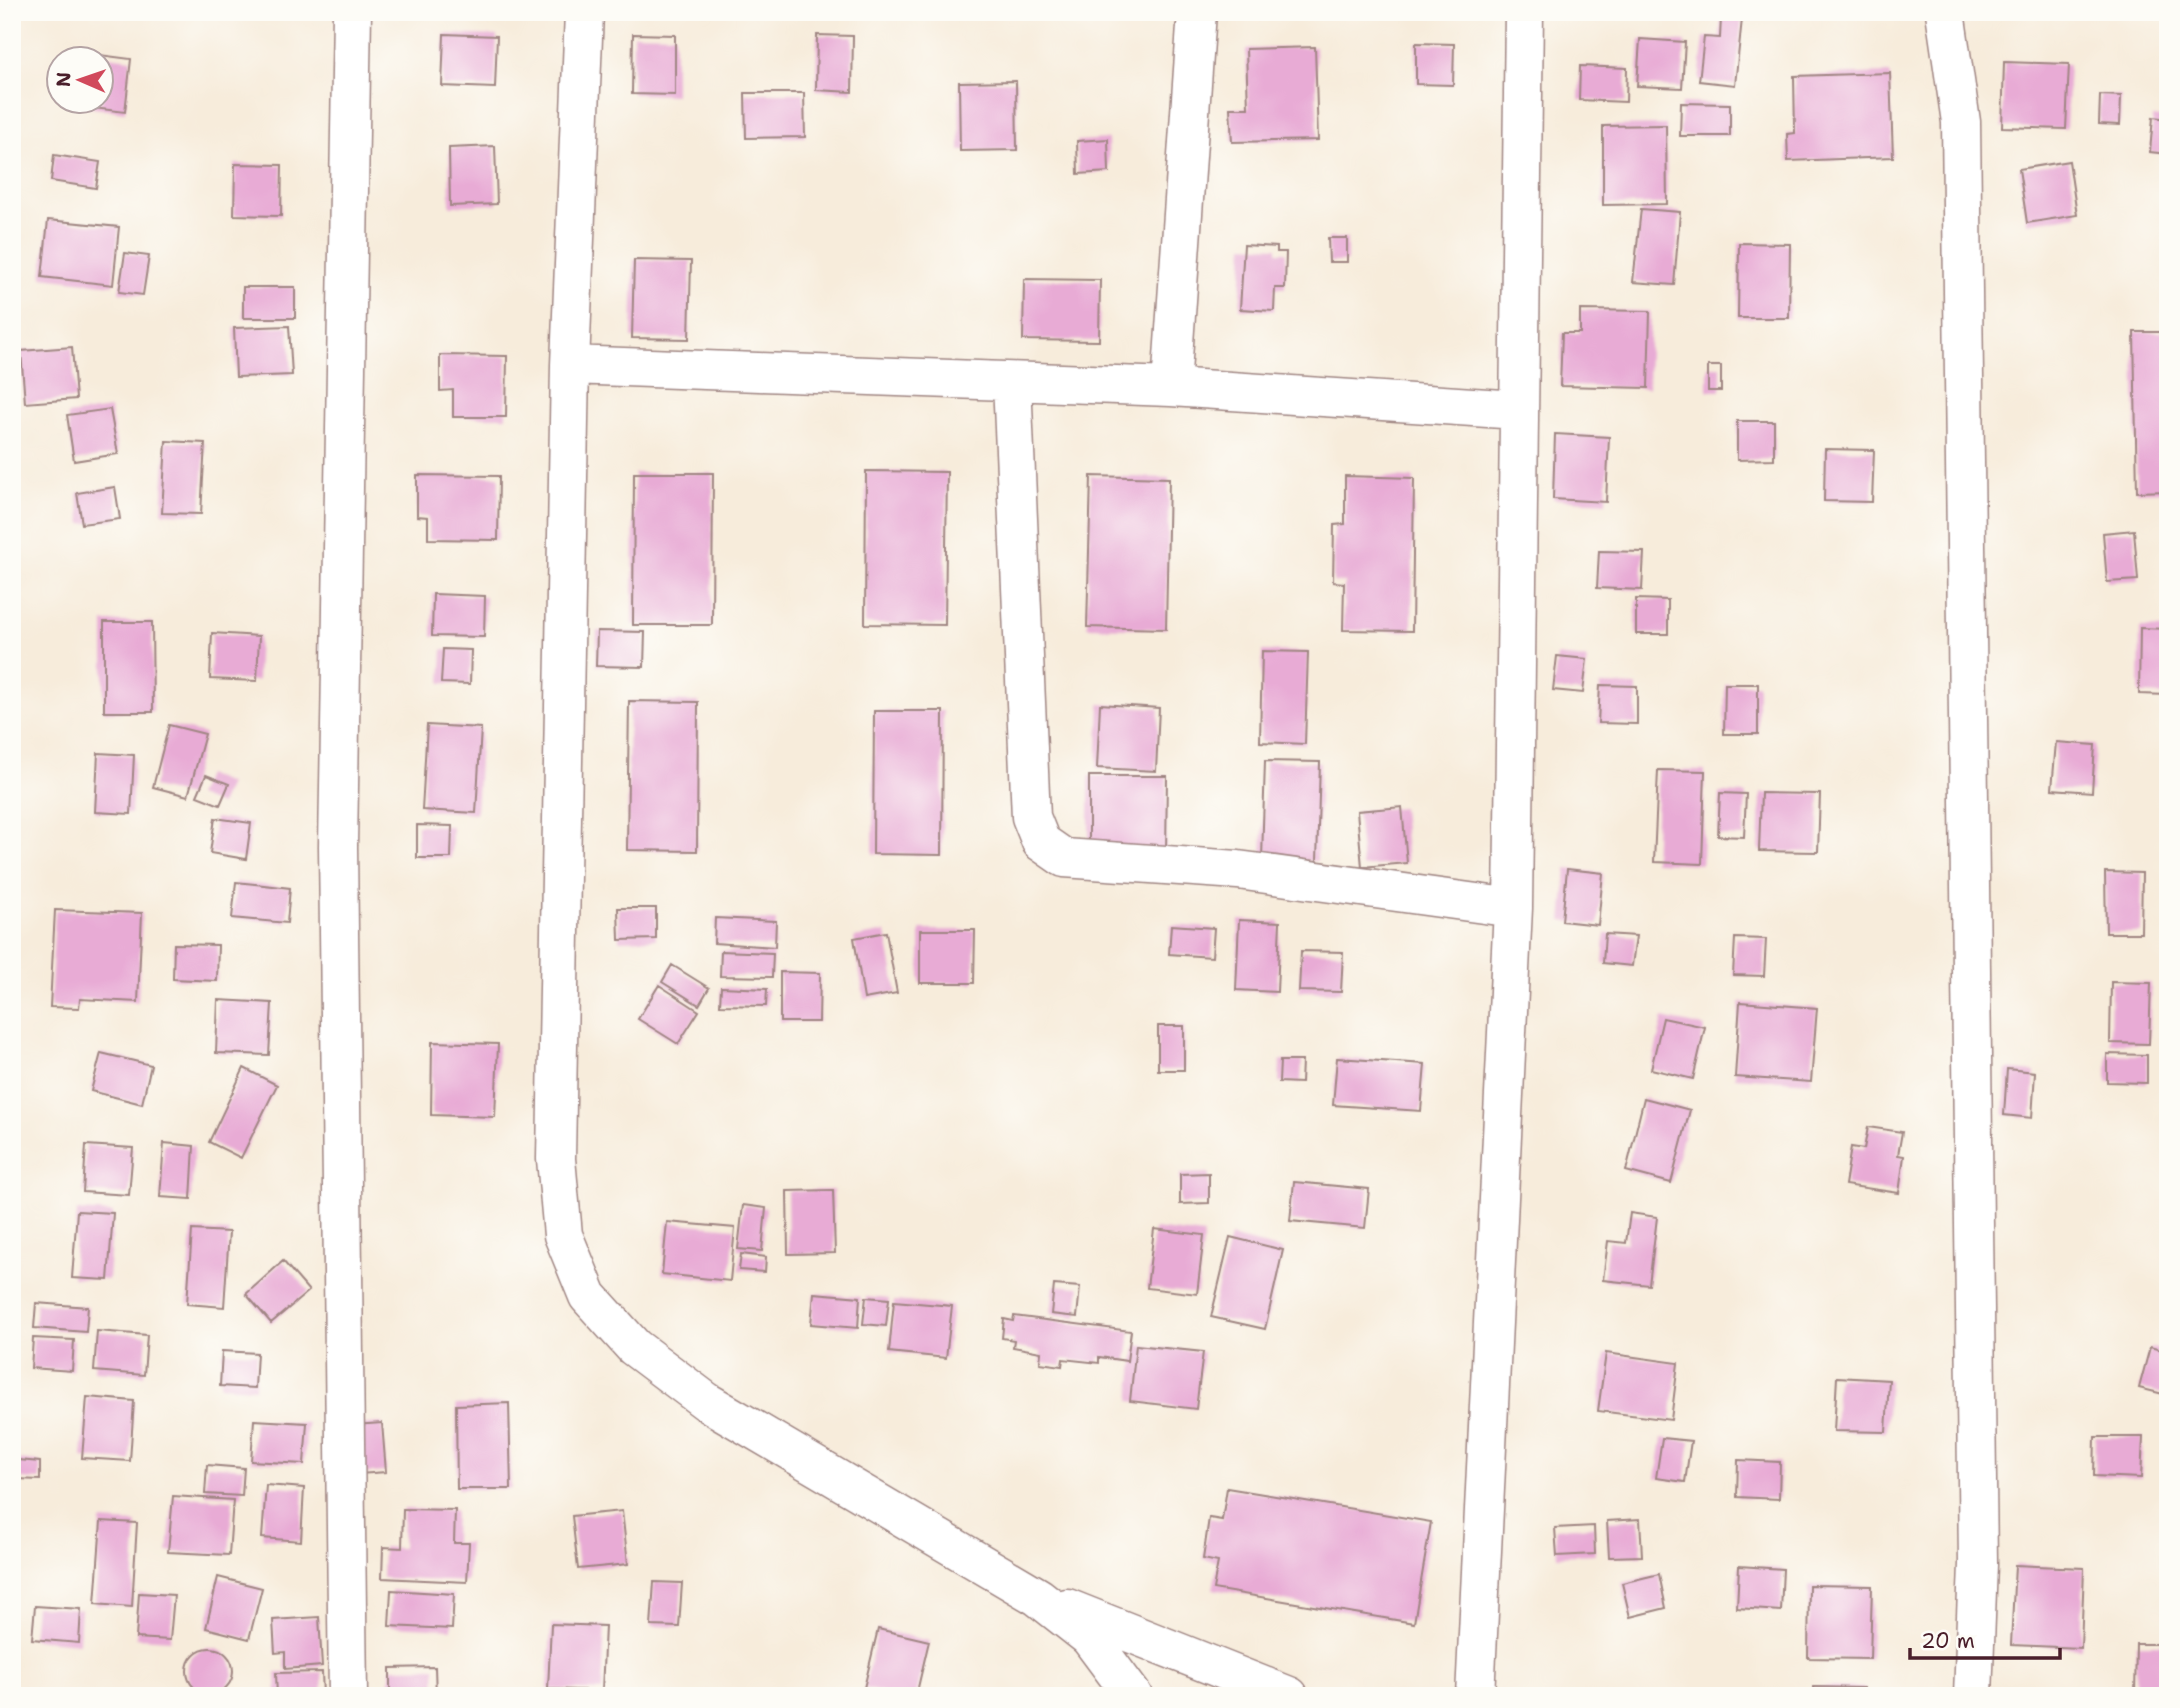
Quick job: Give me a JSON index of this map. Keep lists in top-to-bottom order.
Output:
{
  "scale_bar": "20 m",
  "north": "left"
}
